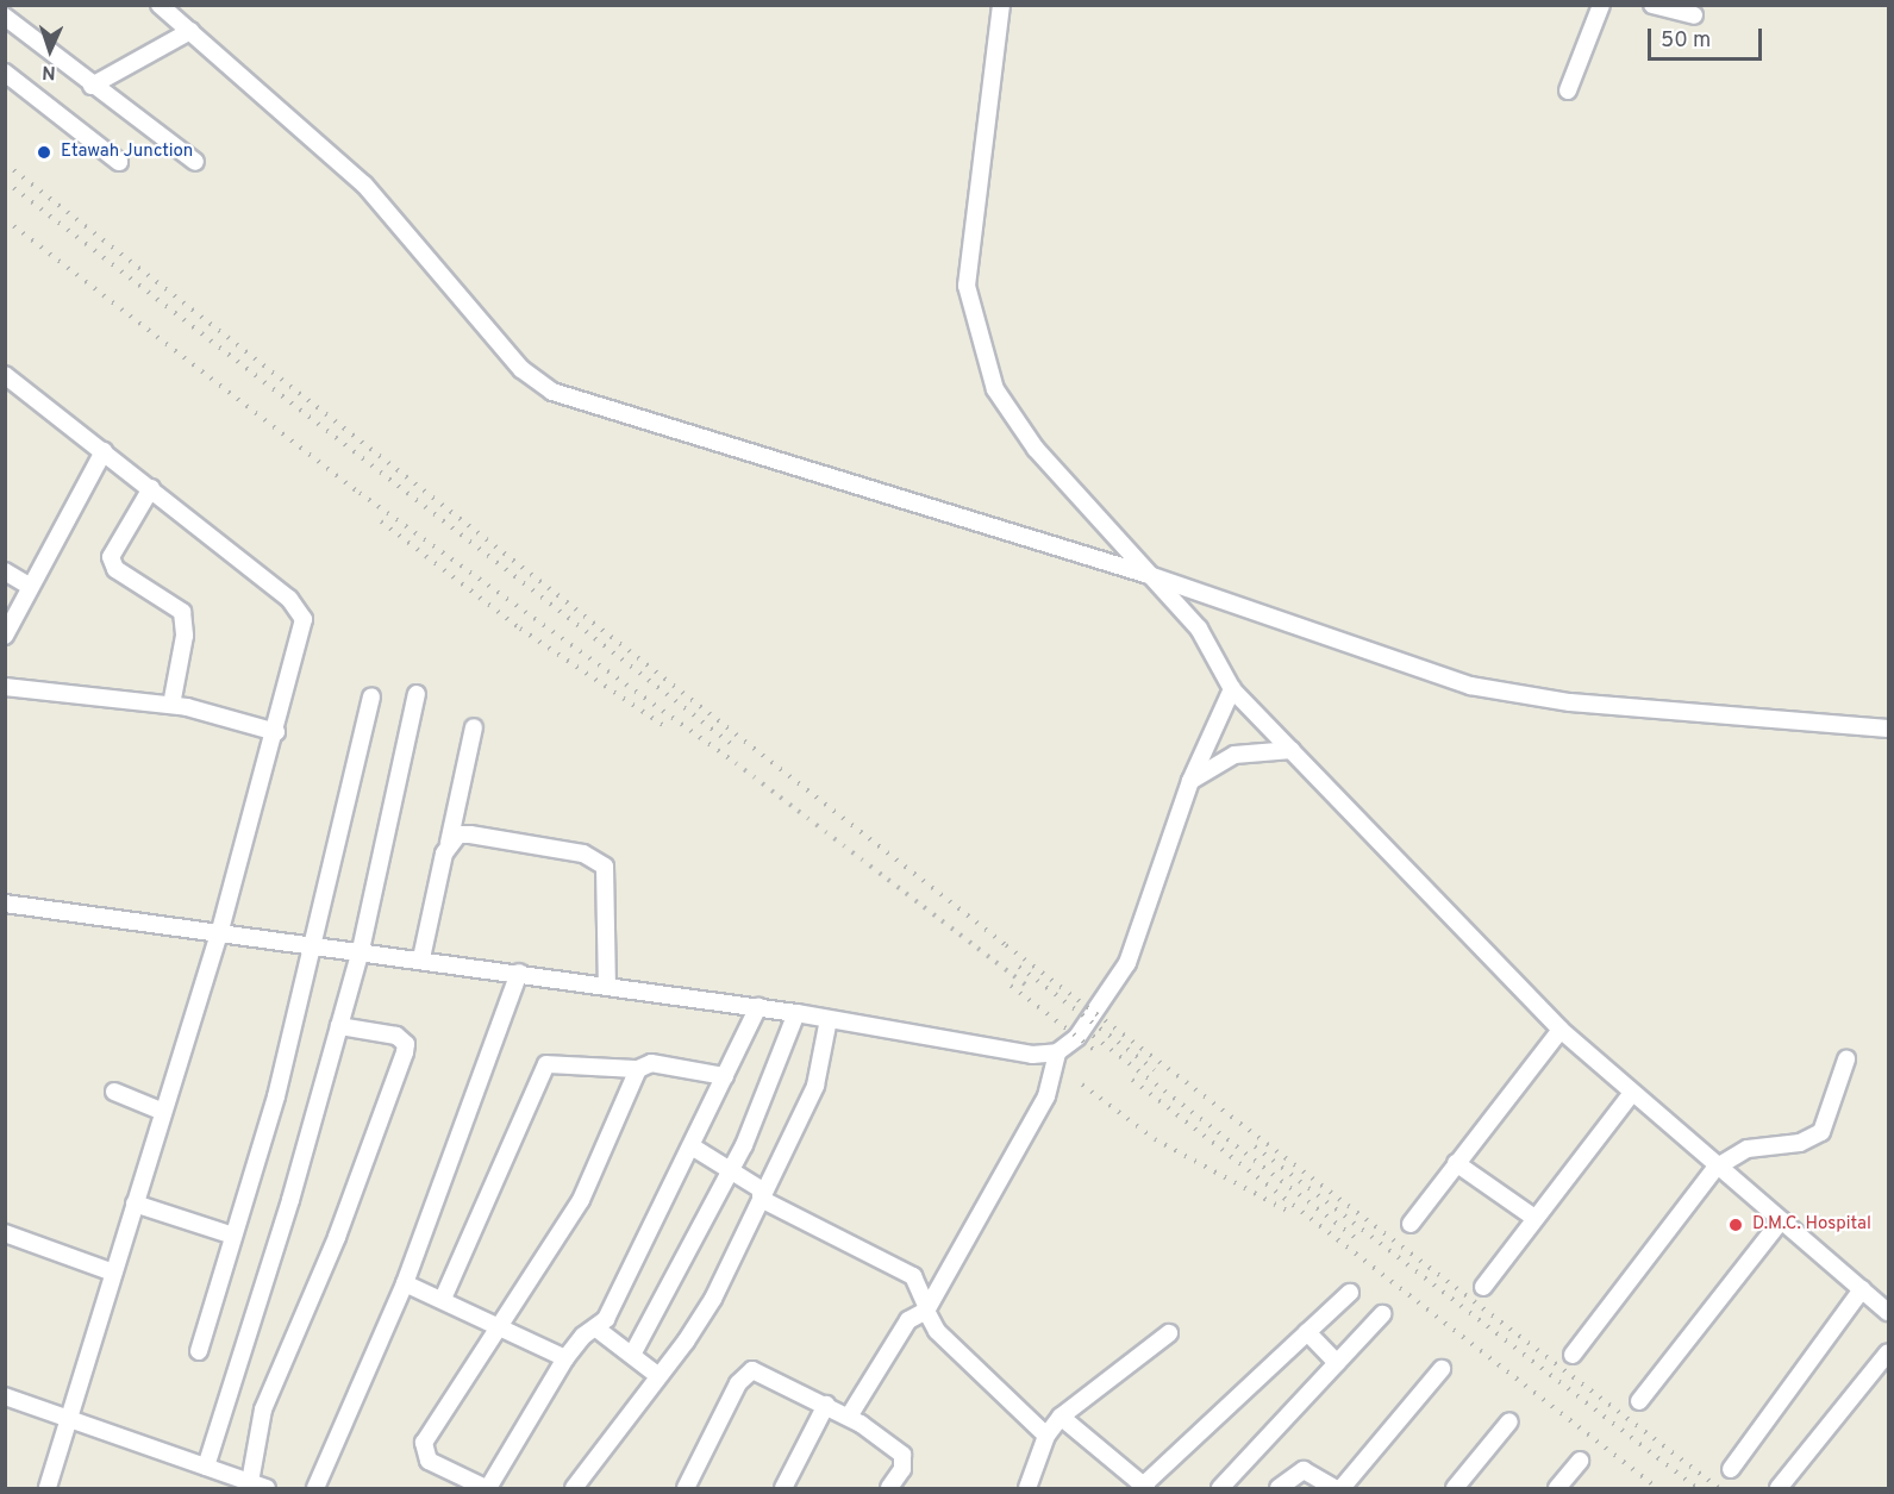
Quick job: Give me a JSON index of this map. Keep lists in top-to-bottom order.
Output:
{
  "places": ["Etawah Junction", "D.M.C. Hospital"],
  "scale_bar": "50 m",
  "north": "bottom"
}
